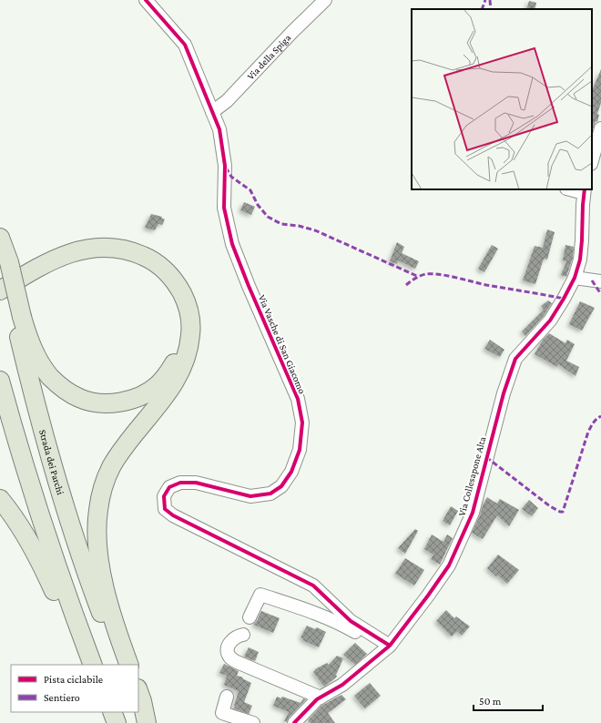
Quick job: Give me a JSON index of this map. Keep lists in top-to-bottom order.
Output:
{
  "streets": {
    "highway": ["Strada dei Parchi"],
    "street": ["Via della Spiga", "Via Vasche di San Giacomo", "Via Collesapone Alta"]
  },
  "crossings": [
    ["Via della Spiga", "Via Vasche di San Giacomo"],
    ["Via Vasche di San Giacomo", "Via Collesapone Alta"]
  ],
  "legend": ["Pista ciclabile", "Sentiero"],
  "scale_bar": "50 m"
}
